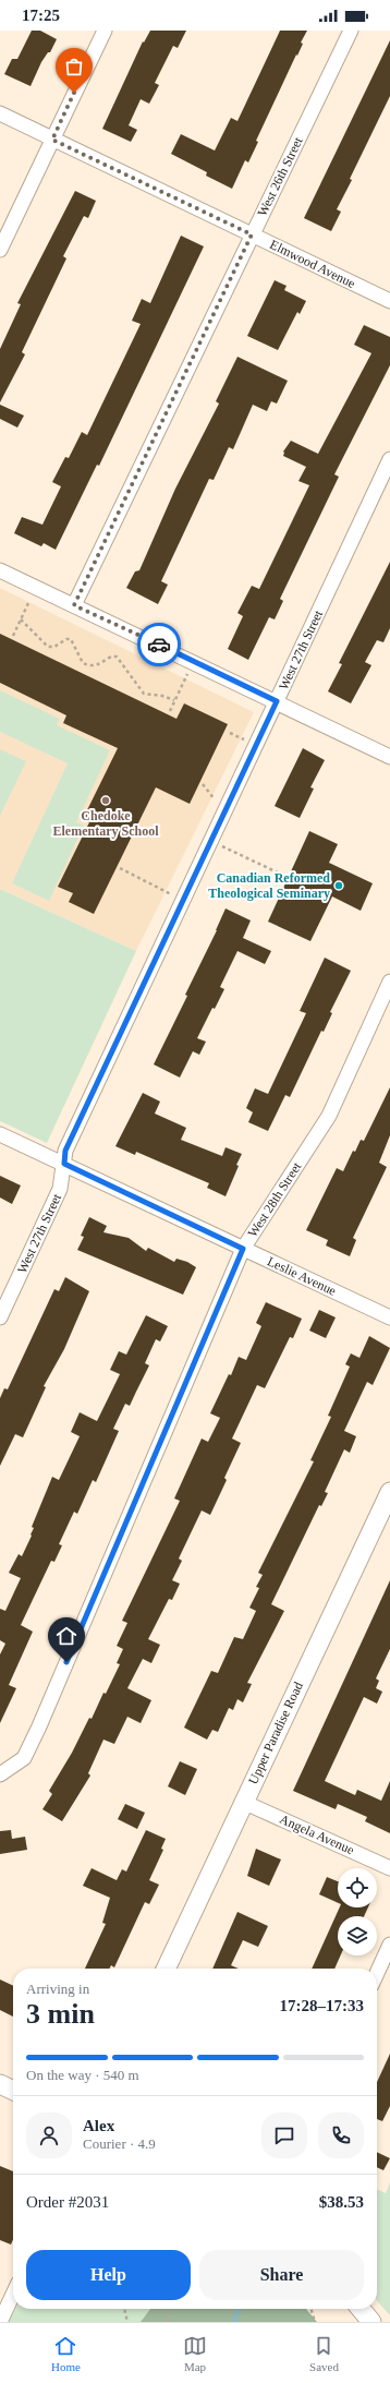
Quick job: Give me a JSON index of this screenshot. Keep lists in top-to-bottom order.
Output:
{
  "streets": {
    "street": [
      "West 26th Street",
      "Elmwood Avenue",
      "West 27th Street",
      "West 28th Street",
      "Leslie Avenue",
      "Upper Paradise Road",
      "Angela Avenue"
    ]
  },
  "crossings": [
    ["West 26th Street", "Elmwood Avenue"],
    ["West 27th Street", "Leslie Avenue"],
    ["West 28th Street", "Leslie Avenue"],
    ["Upper Paradise Road", "Angela Avenue"]
  ],
  "places": ["Chedoke Elementary School", "Canadian Reformed Theological Seminary"],
  "page": {
    "status": "17:25",
    "heading": ["3 min", "Arriving in", "17:28–17:33"],
    "panel": [
      "Alex",
      "Courier · 4.9",
      "Order #2031",
      "$38.53"
    ],
    "bar": "On the way · 540 m",
    "buttons": ["Help", "Share"],
    "tabs": ["Home", "Map", "Saved"]
  }
}
